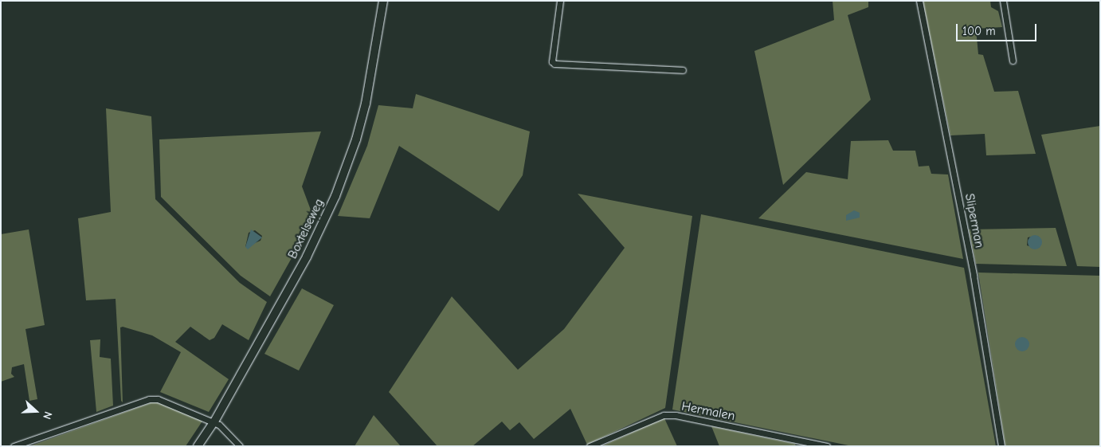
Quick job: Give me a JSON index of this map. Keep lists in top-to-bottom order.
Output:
{
  "streets": {
    "main road": ["Boxtelseweg"],
    "street": ["Sliperman", "Hermalen"]
  },
  "scale_bar": "100 m",
  "north": "right"
}
